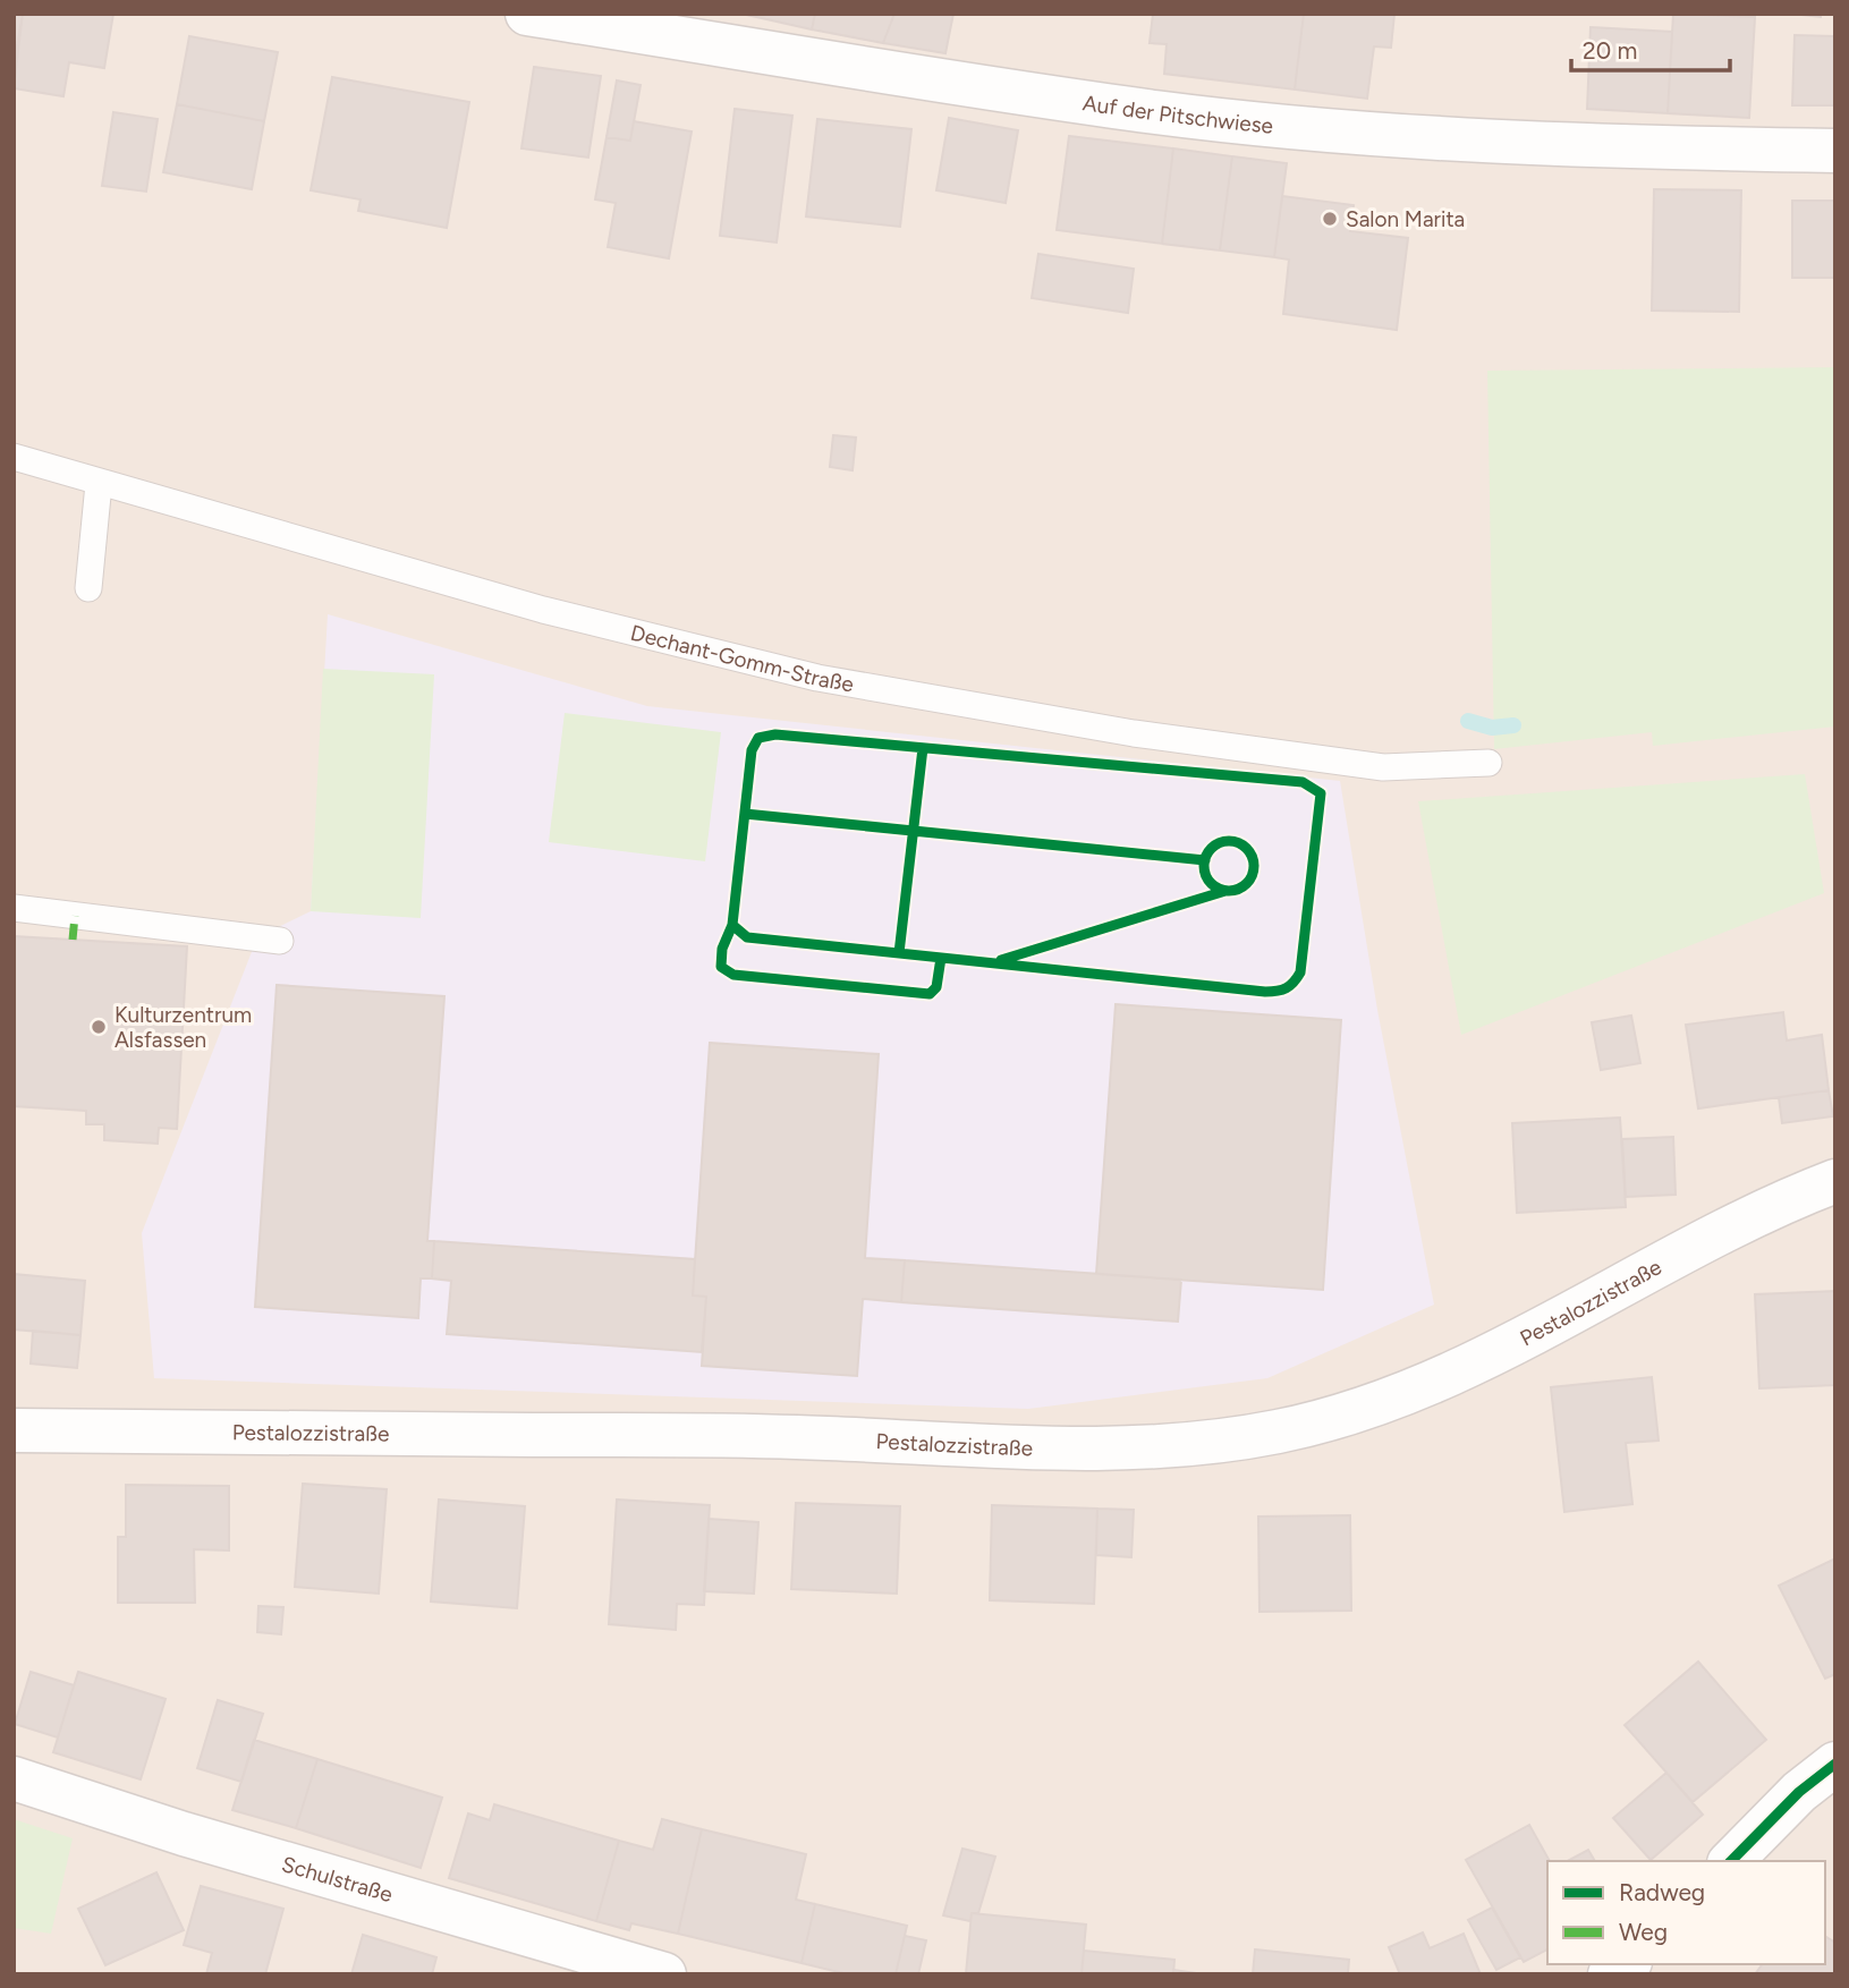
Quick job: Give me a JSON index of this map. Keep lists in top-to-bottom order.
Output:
{
  "streets": {
    "street": ["Auf der Pitschwiese", "Pestalozzistraße", "Schulstraße"],
    "lane": ["Dechant-Gomm-Straße"]
  },
  "places": ["Salon Marita", "Kulturzentrum Alsfassen"],
  "legend": ["Radweg", "Weg"],
  "scale_bar": "20 m"
}
